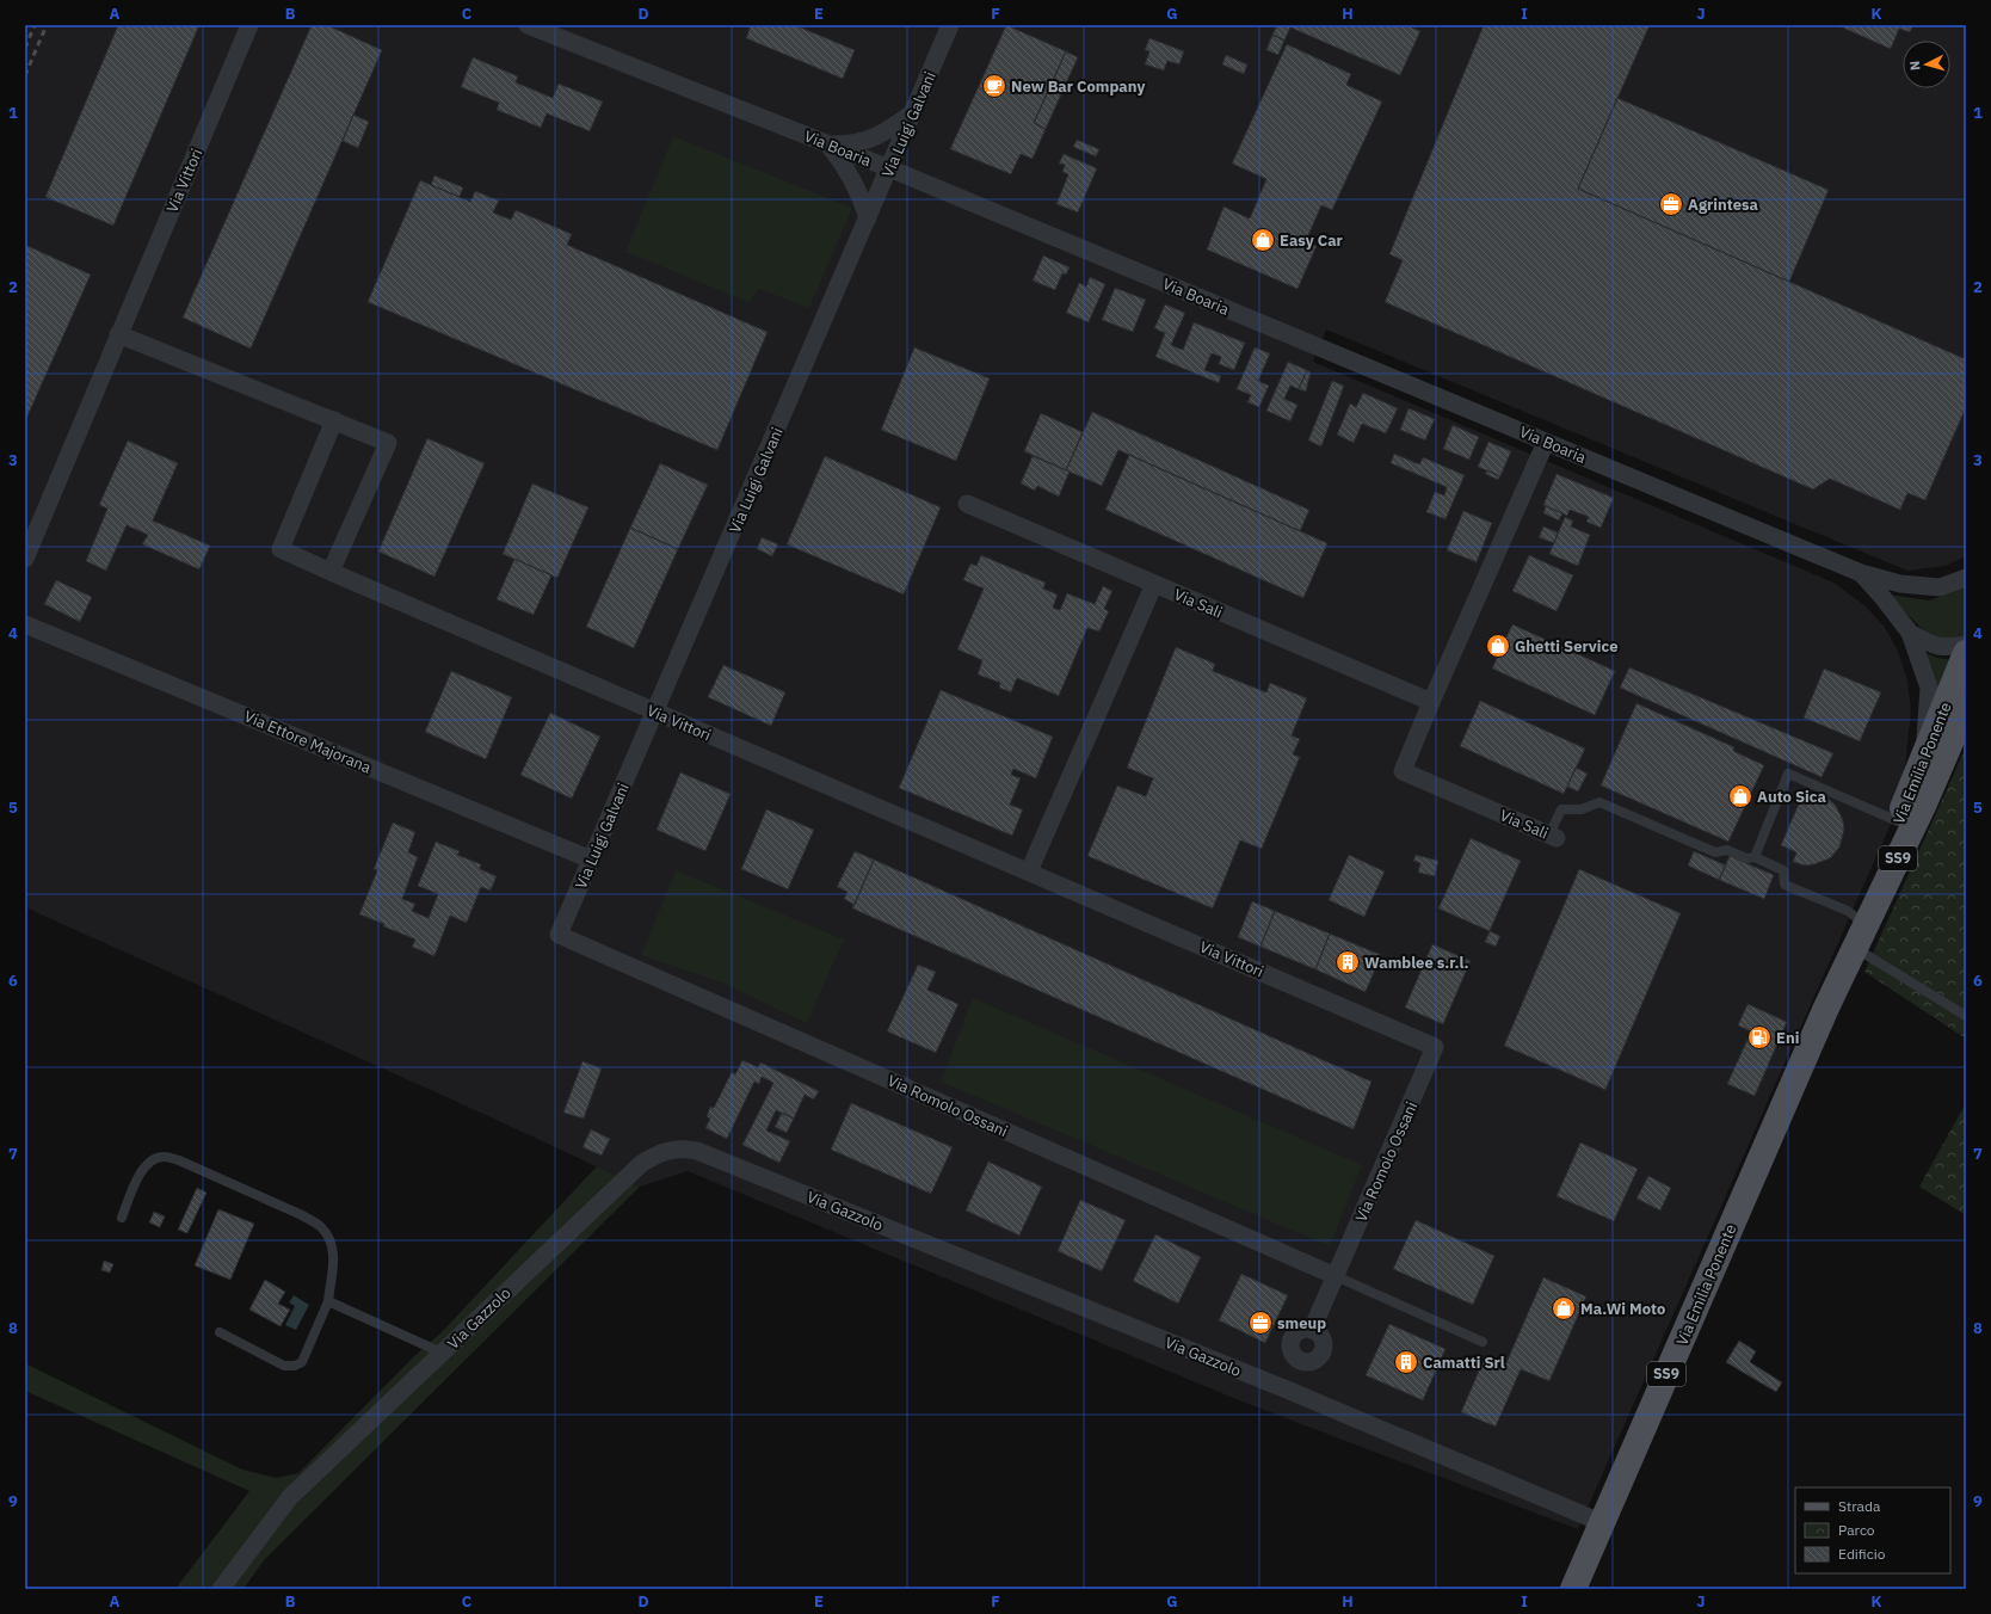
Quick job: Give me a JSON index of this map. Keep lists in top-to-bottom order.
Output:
{
  "streets": {
    "main road": ["Via Emilia Ponente", "SS9"],
    "street": [
      "Via Luigi Galvani",
      "Via Boaria",
      "Via Vittori",
      "Via Sali",
      "Via Ettore Majorana",
      "Via Romolo Ossani",
      "Via Gazzolo"
    ]
  },
  "crossings": [
    ["Via Luigi Galvani", "Via Boaria"],
    ["Via Luigi Galvani", "Via Vittori"],
    ["Via Luigi Galvani", "Via Ettore Majorana"],
    ["Via Luigi Galvani", "Via Romolo Ossani"],
    ["Via Boaria", "Via Sali"],
    ["Via Boaria", "Via Emilia Ponente"],
    ["Via Vittori", "Via Romolo Ossani"],
    ["Via Emilia Ponente", "Via Gazzolo"]
  ],
  "places": {
    "cafe": ["New Bar Company"],
    "office": ["Agrintesa", "smeup"],
    "shop": [
      "Easy Car",
      "Ghetti Service",
      "Auto Sica",
      "Ma.Wi Moto"
    ],
    "building": ["Wamblee s.r.l.", "Camatti Srl"],
    "fuel station": ["Eni"]
  },
  "legend": ["Strada", "Parco", "Edificio"],
  "north": "left",
  "grid": {
    "columns": [
      "A",
      "B",
      "C",
      "D",
      "E",
      "F",
      "G",
      "H",
      "I",
      "J",
      "K"
    ],
    "rows": [
      "1",
      "2",
      "3",
      "4",
      "5",
      "6",
      "7",
      "8",
      "9"
    ]
  }
}
